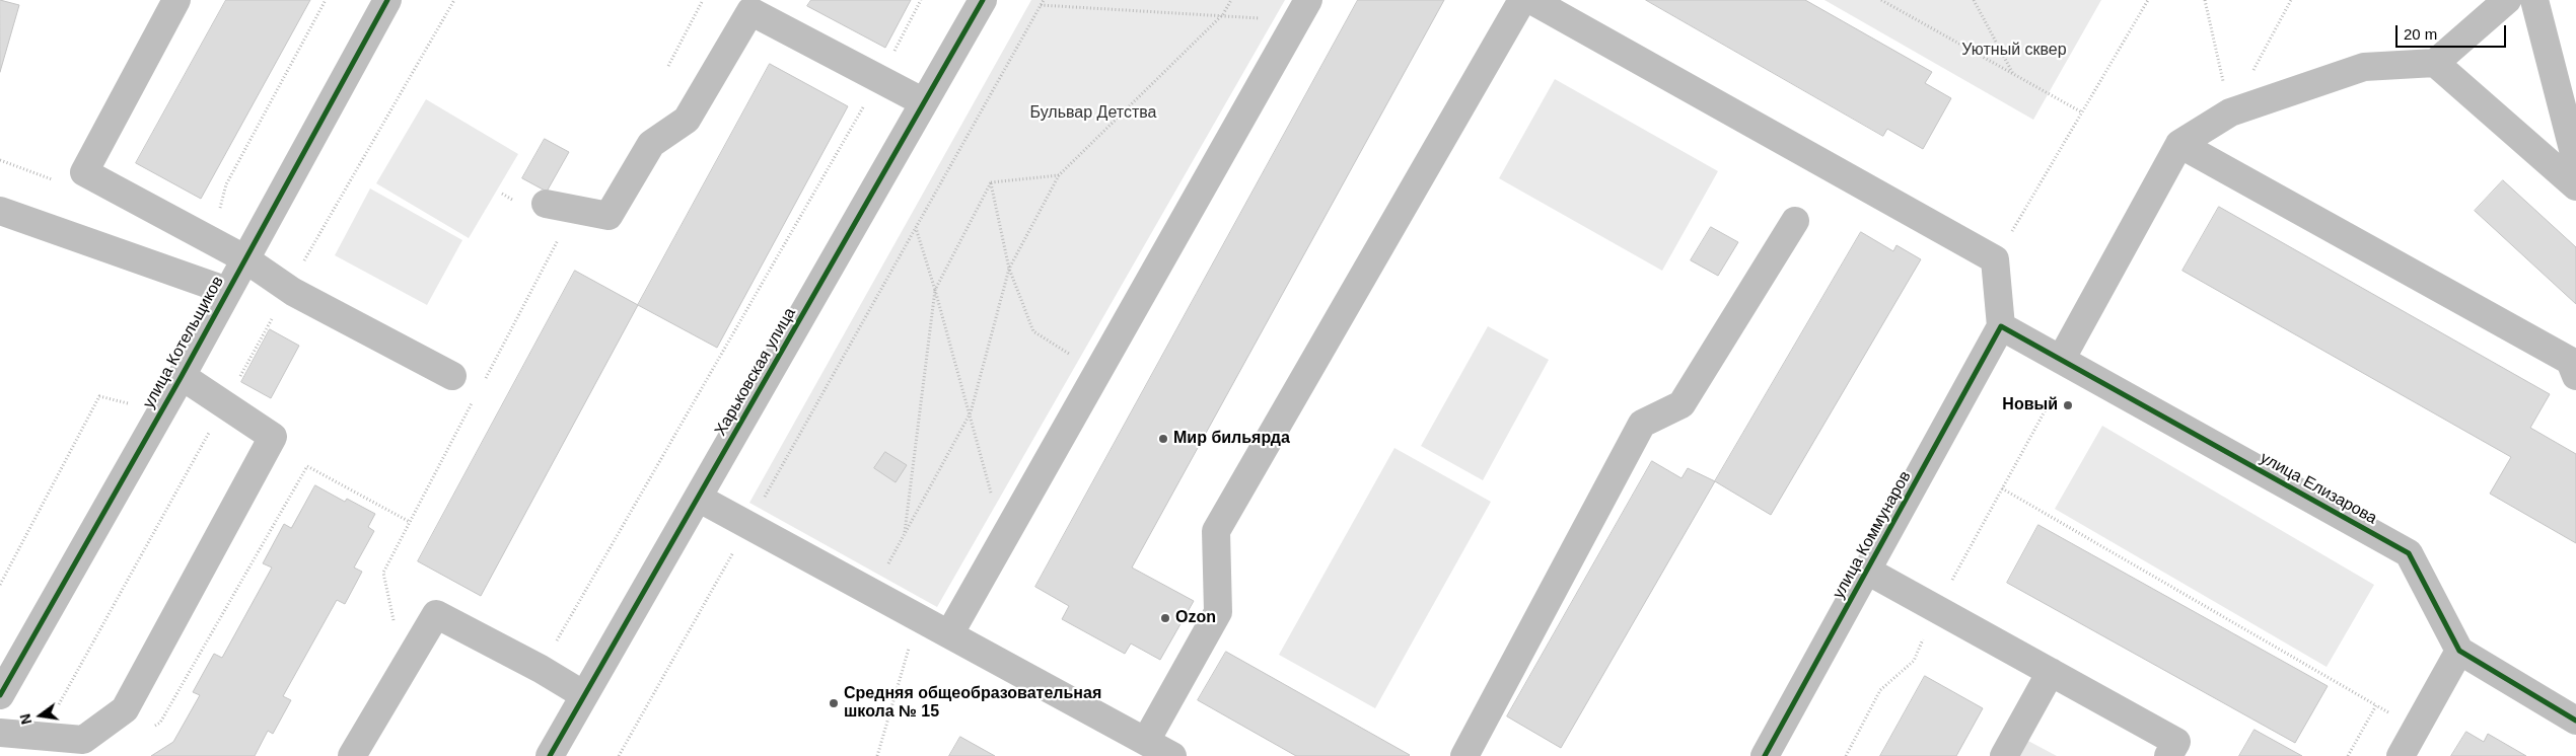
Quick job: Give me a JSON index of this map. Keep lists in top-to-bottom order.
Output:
{
  "streets": {
    "street": [
      "улица Котельщиков",
      "Харьковская улица",
      "улица Елизарова",
      "улица Коммунаров"
    ]
  },
  "crossings": [
    ["улица Елизарова", "улица Коммунаров"]
  ],
  "parks": ["Уютный сквер", "Бульвар Детства"],
  "places": [
    "Новый",
    "Мир бильярда",
    "Ozon",
    "Средняя общеобразовательная школа № 15"
  ],
  "scale_bar": "20 m",
  "north": "left"
}
